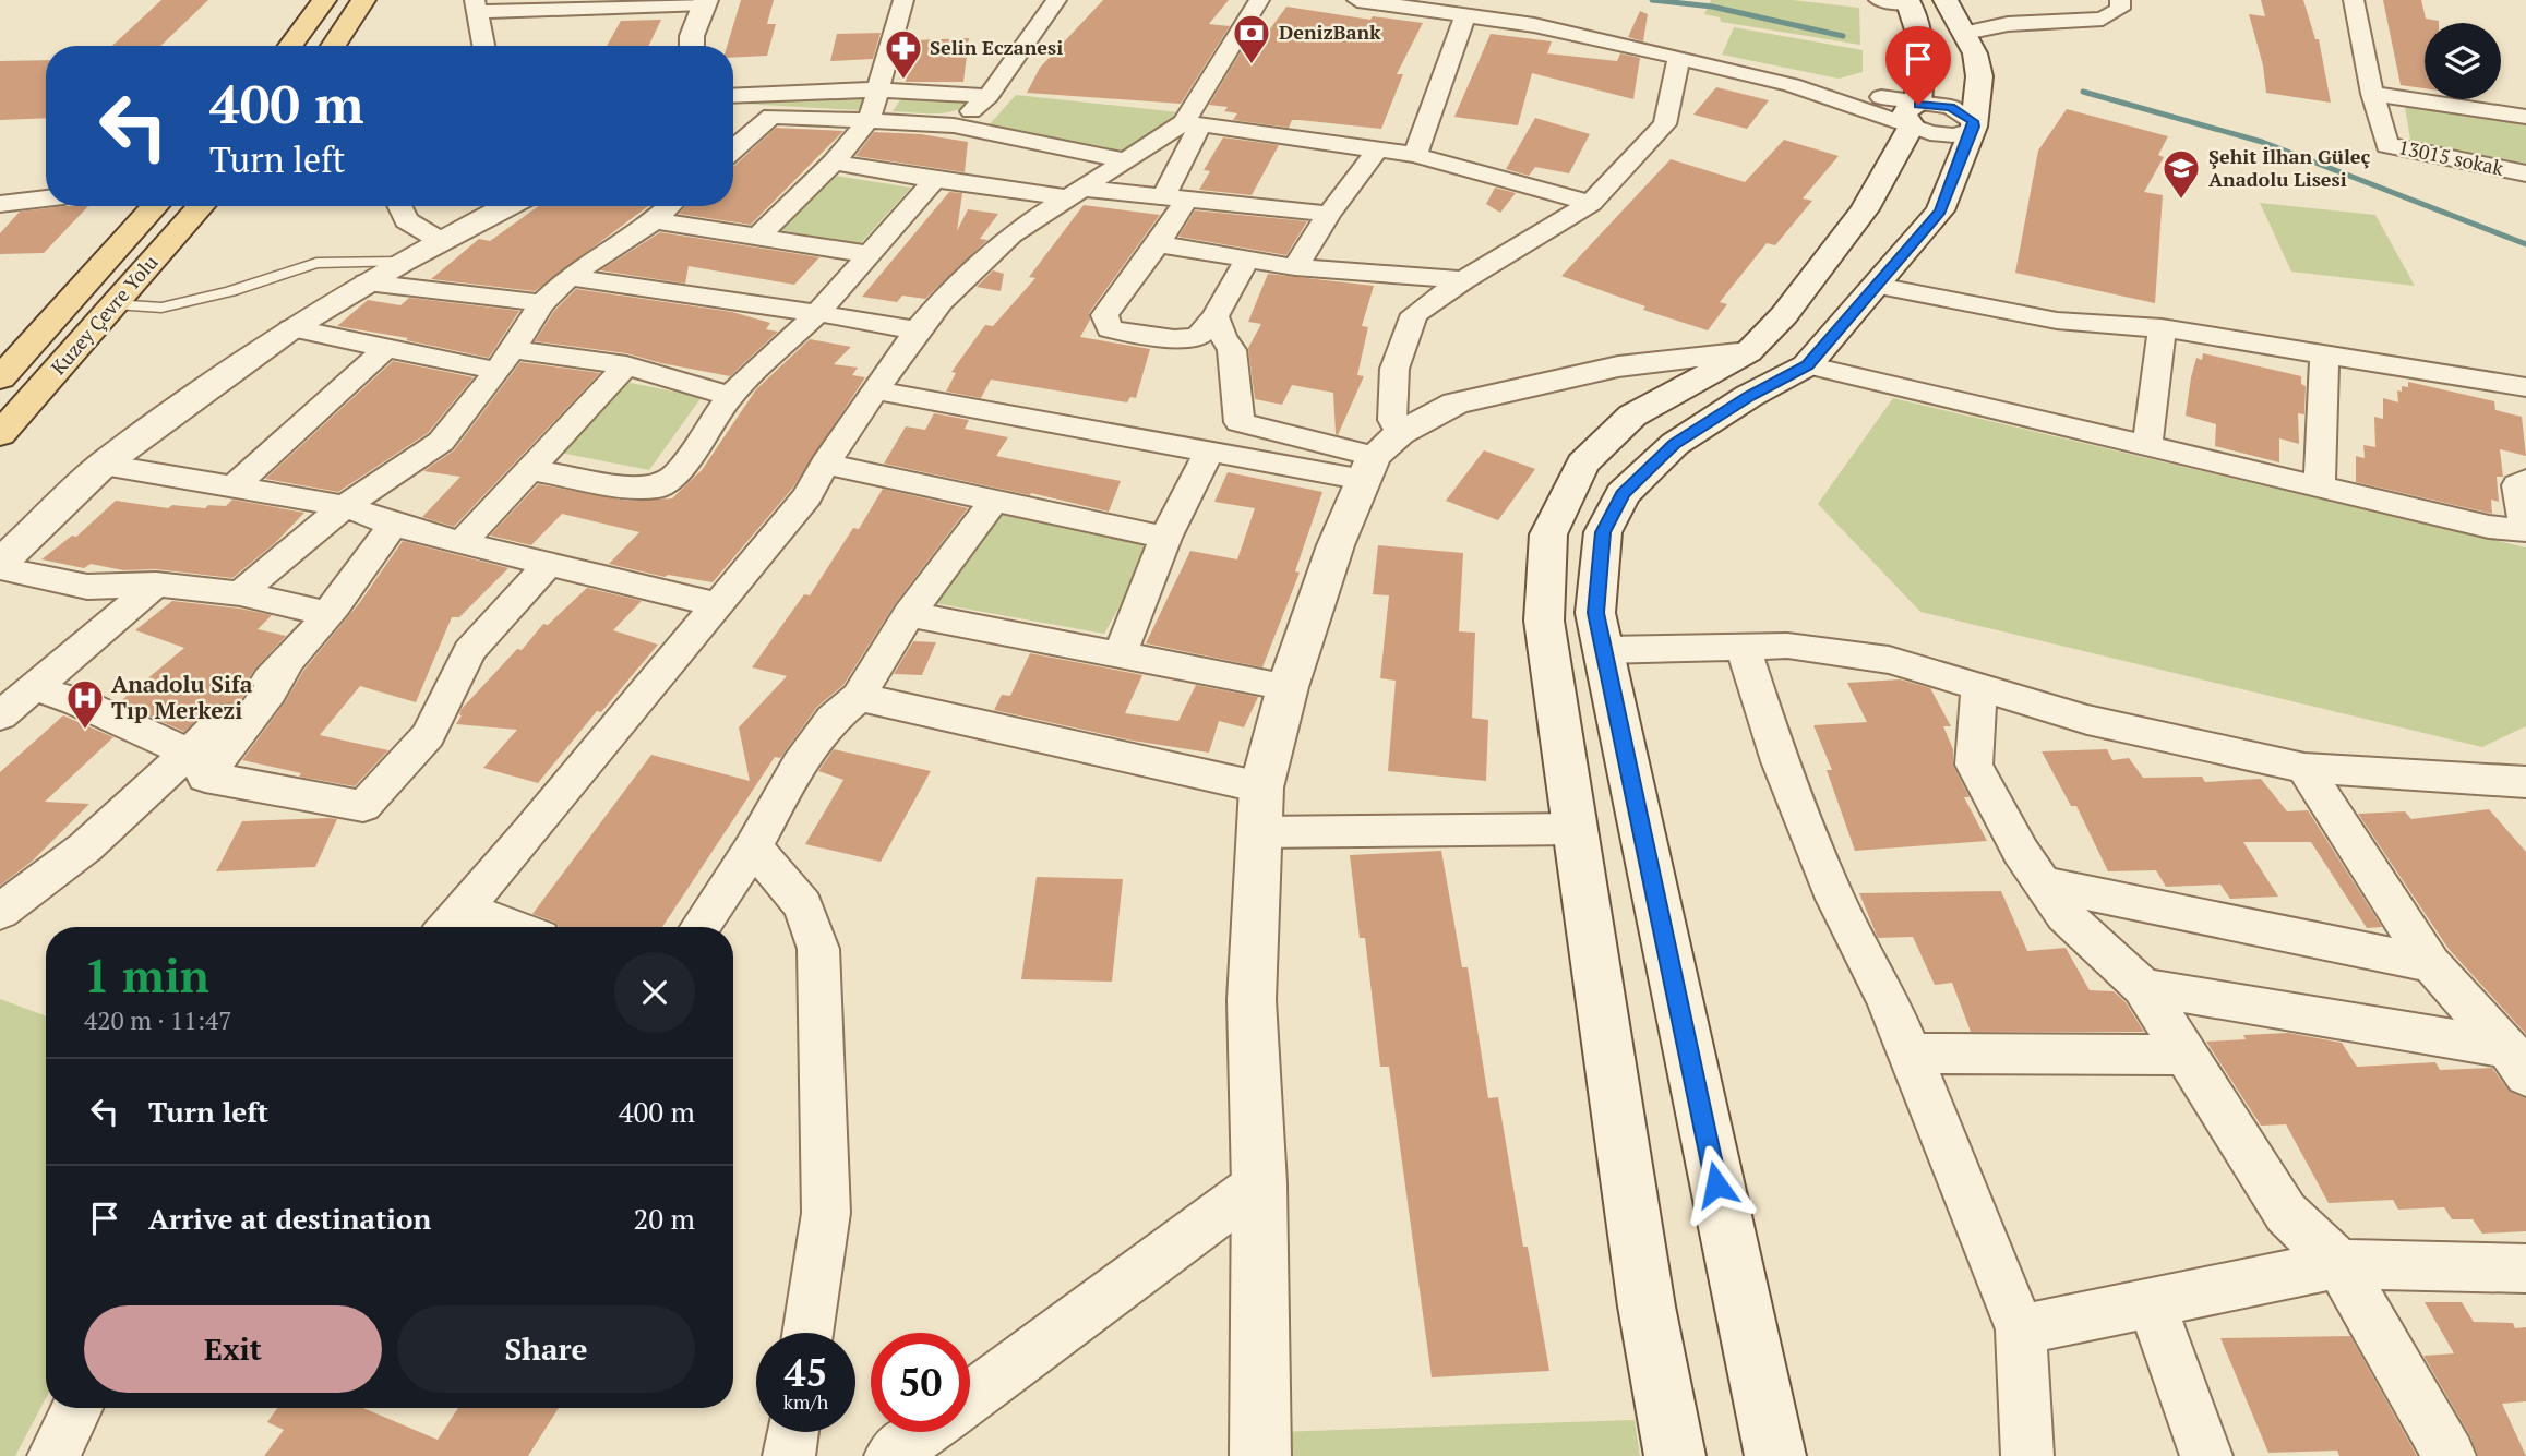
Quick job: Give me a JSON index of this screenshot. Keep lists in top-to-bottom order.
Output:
{
  "streets": {
    "main road": ["Kuzey Çevre Yolu"],
    "street": ["13015 sokak"]
  },
  "places": {
    "bank": ["DenizBank"],
    "pharmacy": ["Selin Eczanesi"],
    "school or university": ["Şehit İlhan Güleç Anadolu Lisesi"],
    "hospital": ["Anadolu Sifa Tıp Merkezi"]
  },
  "page": {
    "turn": ["400 m", "Turn left"],
    "heading": ["1 min", "420 m · 11:47"],
    "list": [
      {
        "name": "Turn left",
        "value": "400 m"
      },
      {
        "name": "Arrive at destination",
        "value": "20 m"
      }
    ],
    "buttons": ["Exit", "Share"],
    "speed": "45 km/h",
    "limit": "50"
  }
}
